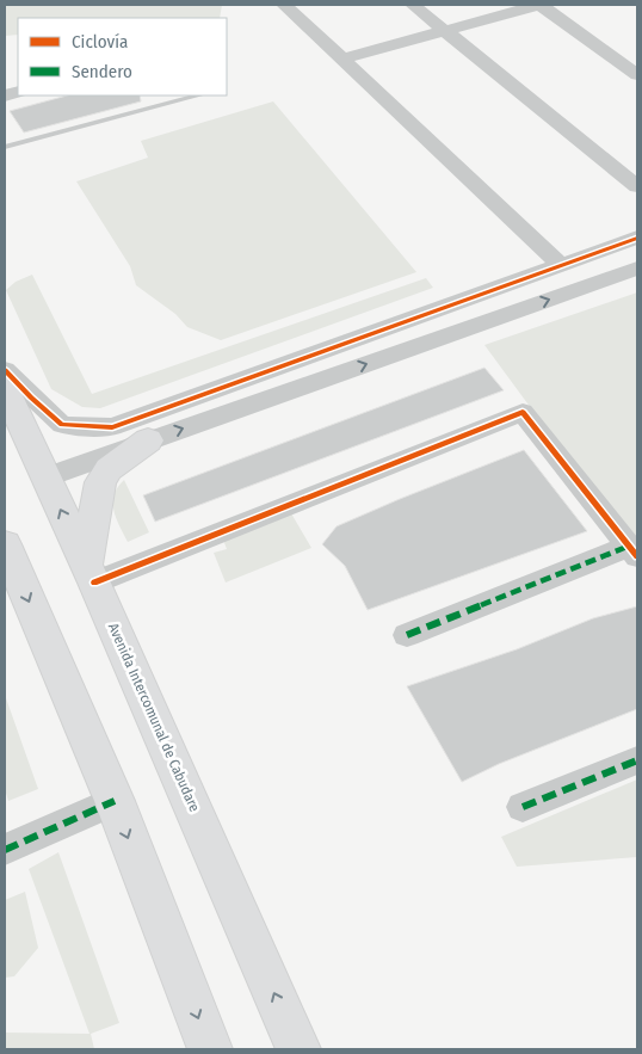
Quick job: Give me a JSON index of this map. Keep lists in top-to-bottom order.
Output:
{
  "streets": {
    "highway": ["Avenida Intercomunal de Cabudare"]
  },
  "legend": ["Ciclovía", "Sendero"]
}
